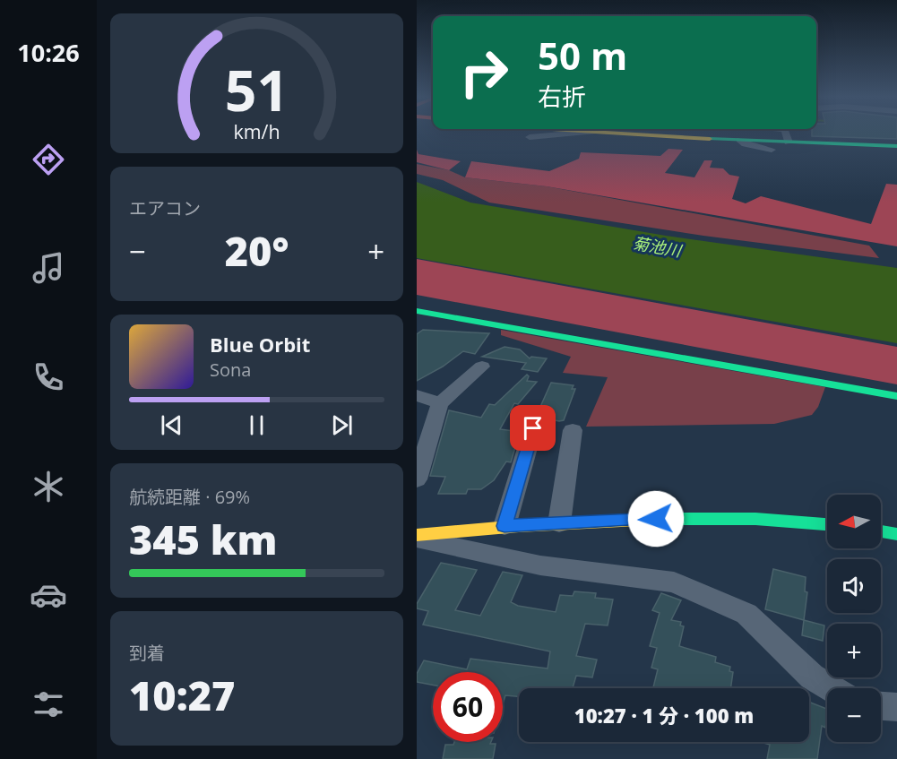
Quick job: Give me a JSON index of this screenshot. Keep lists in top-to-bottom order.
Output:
{
  "water": ["菊池川"],
  "north": "left",
  "page": {
    "tabs": "10:26",
    "turn": ["50 m", "右折"],
    "tile": [
      "エアコン",
      ["航続距離 · 69%", "345 km"],
      ["到着", "10:27"]
    ],
    "heat": ["−", "20°", "+"],
    "song": ["Blue Orbit", "Sona"],
    "map_buttons": ["+", "−"],
    "limit": "60",
    "trip": "10:27 · 1 分 · 100 m",
    "gauge": ["51", "km/h"]
  }
}
